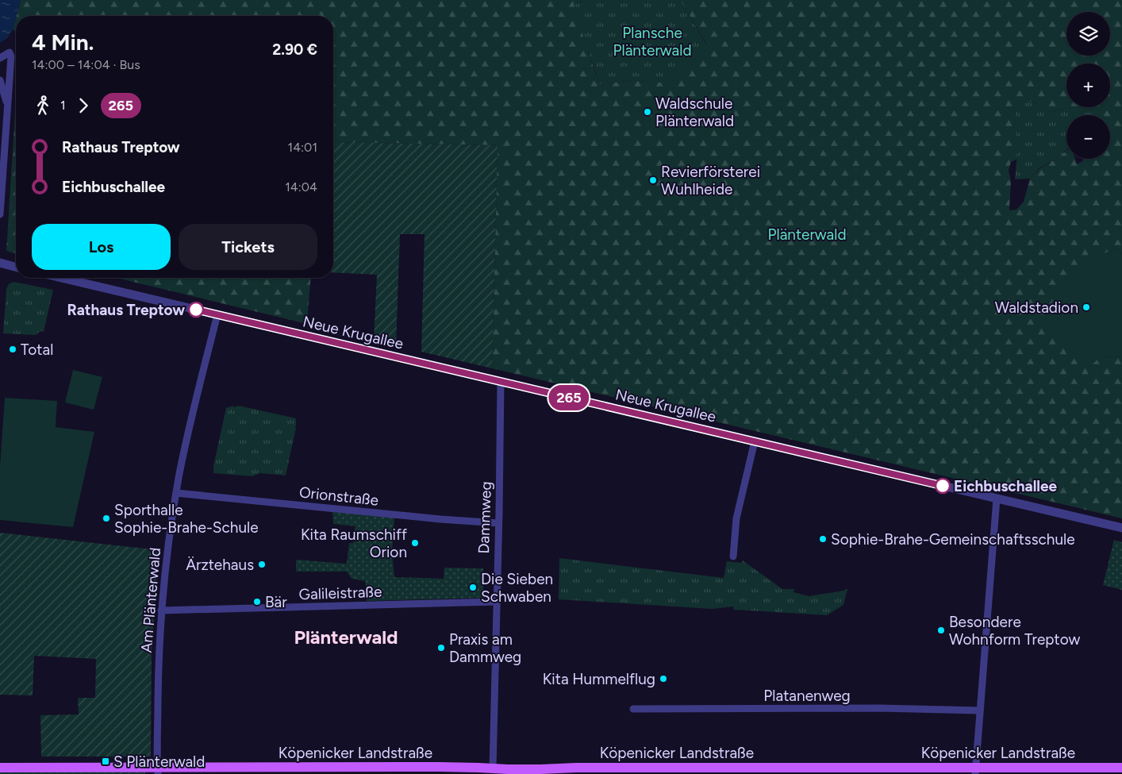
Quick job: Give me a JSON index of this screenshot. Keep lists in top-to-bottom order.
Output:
{
  "streets": {
    "main road": ["Köpenicker Landstraße"],
    "street": [
      "Neue Krugallee",
      "Orionstraße",
      "Dammweg",
      "Galileistraße",
      "Am Plänterwald",
      "Platanenweg"
    ]
  },
  "crossings": [
    ["Neue Krugallee", "Dammweg"],
    ["Neue Krugallee", "Am Plänterwald"],
    ["Orionstraße", "Dammweg"],
    ["Orionstraße", "Am Plänterwald"],
    ["Dammweg", "Galileistraße"],
    ["Dammweg", "Köpenicker Landstraße"],
    ["Galileistraße", "Am Plänterwald"],
    ["Am Plänterwald", "Köpenicker Landstraße"]
  ],
  "districts": ["Plänterwald"],
  "parks": ["Plansche Plänterwald", "Plänterwald"],
  "places": {
    "other": [
      "Waldschule Plänterwald",
      "Revierförsterei Wuhlheide",
      "Waldstadion",
      "Rathaus Treptow",
      "Total",
      "Eichbuschallee",
      "Sporthalle Sophie-Brahe-Schule",
      "Sophie-Brahe-Gemeinschaftsschule",
      "Kita Raumschiff Orion",
      "Ärztehaus",
      "Die Sieben Schwaben",
      "Bär",
      "Besondere Wohnform Treptow",
      "Praxis am Dammweg",
      "Kita Hummelflug"
    ],
    "transit": ["S Plänterwald"]
  },
  "lines": ["bus line 265"],
  "page": {
    "on_map": "265",
    "map_buttons": ["+", "−"],
    "heading": ["4 Min.", "14:00 – 14:04 · Bus", "2.90 €"],
    "legs": ["1", "265"],
    "list": [
      {
        "name": "Rathaus Treptow",
        "value": "14:01"
      },
      {
        "name": "Eichbuschallee",
        "value": "14:04"
      }
    ],
    "buttons": ["Los", "Tickets"]
  }
}
